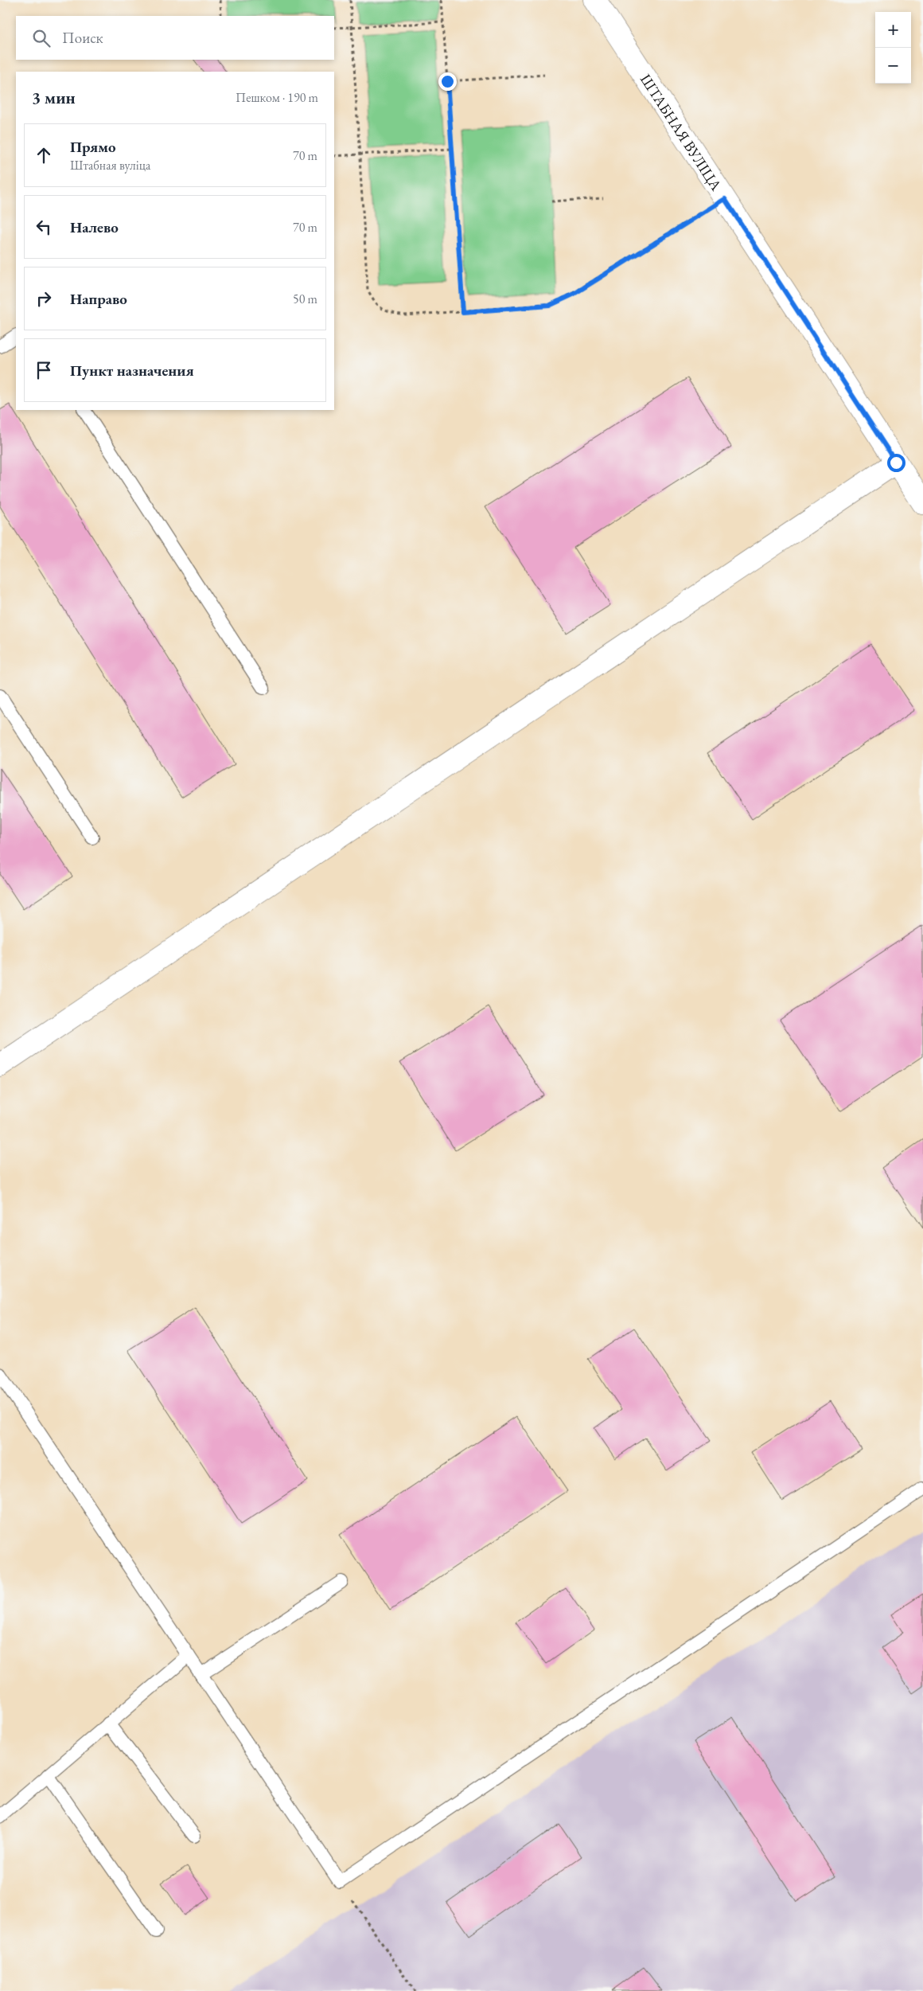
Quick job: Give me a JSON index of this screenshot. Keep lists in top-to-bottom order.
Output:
{
  "streets": {
    "street": ["ШТАБНАЯ ВУЛІЦА"]
  },
  "page": {
    "map_buttons": ["+", "−"],
    "search": "Поиск",
    "heading": ["3 мин", "Пешком · 190 m"],
    "list": [
      ["Прямо", "Штабная вуліца", "70 m"],
      ["Налево", "70 m"],
      ["Направо", "50 m"],
      "Пункт назначения"
    ]
  }
}
